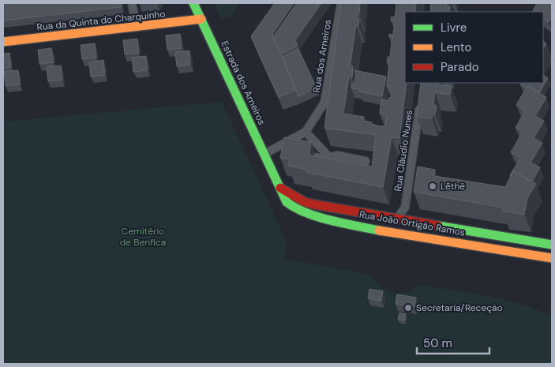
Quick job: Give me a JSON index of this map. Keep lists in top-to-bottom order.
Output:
{
  "streets": {
    "street": [
      "Rua da Quinta do Charquinho",
      "Rua dos Arneiros",
      "Estrada dos Arneiros",
      "Rua Cláudio Nunes",
      "Rua João Ortigão Ramos"
    ]
  },
  "crossings": [
    ["Rua da Quinta do Charquinho", "Estrada dos Arneiros"],
    ["Rua dos Arneiros", "Estrada dos Arneiros"],
    ["Estrada dos Arneiros", "Rua João Ortigão Ramos"],
    ["Rua Cláudio Nunes", "Rua João Ortigão Ramos"]
  ],
  "parks": ["Cemitério de Benfica"],
  "places": ["Lḗthē", "Secretaria/Receção"],
  "legend": ["Livre", "Lento", "Parado"],
  "scale_bar": "50 m"
}
